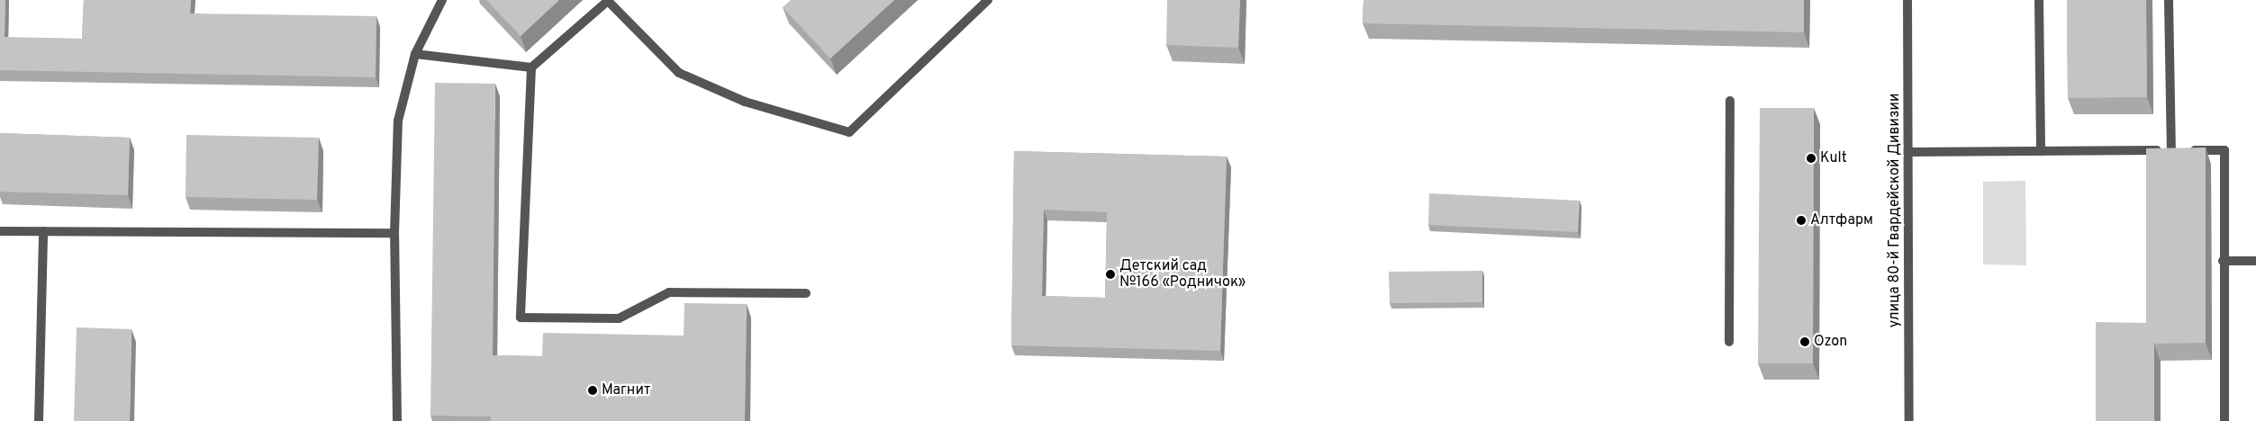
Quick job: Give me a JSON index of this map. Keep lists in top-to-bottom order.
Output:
{
  "streets": {
    "street": ["улица 80-й Гвардейской Дивизии"]
  },
  "places": [
    "Kult",
    "Алтфарм",
    "Детский сад №166 «Родничок»",
    "Ozon",
    "Магнит"
  ]
}
